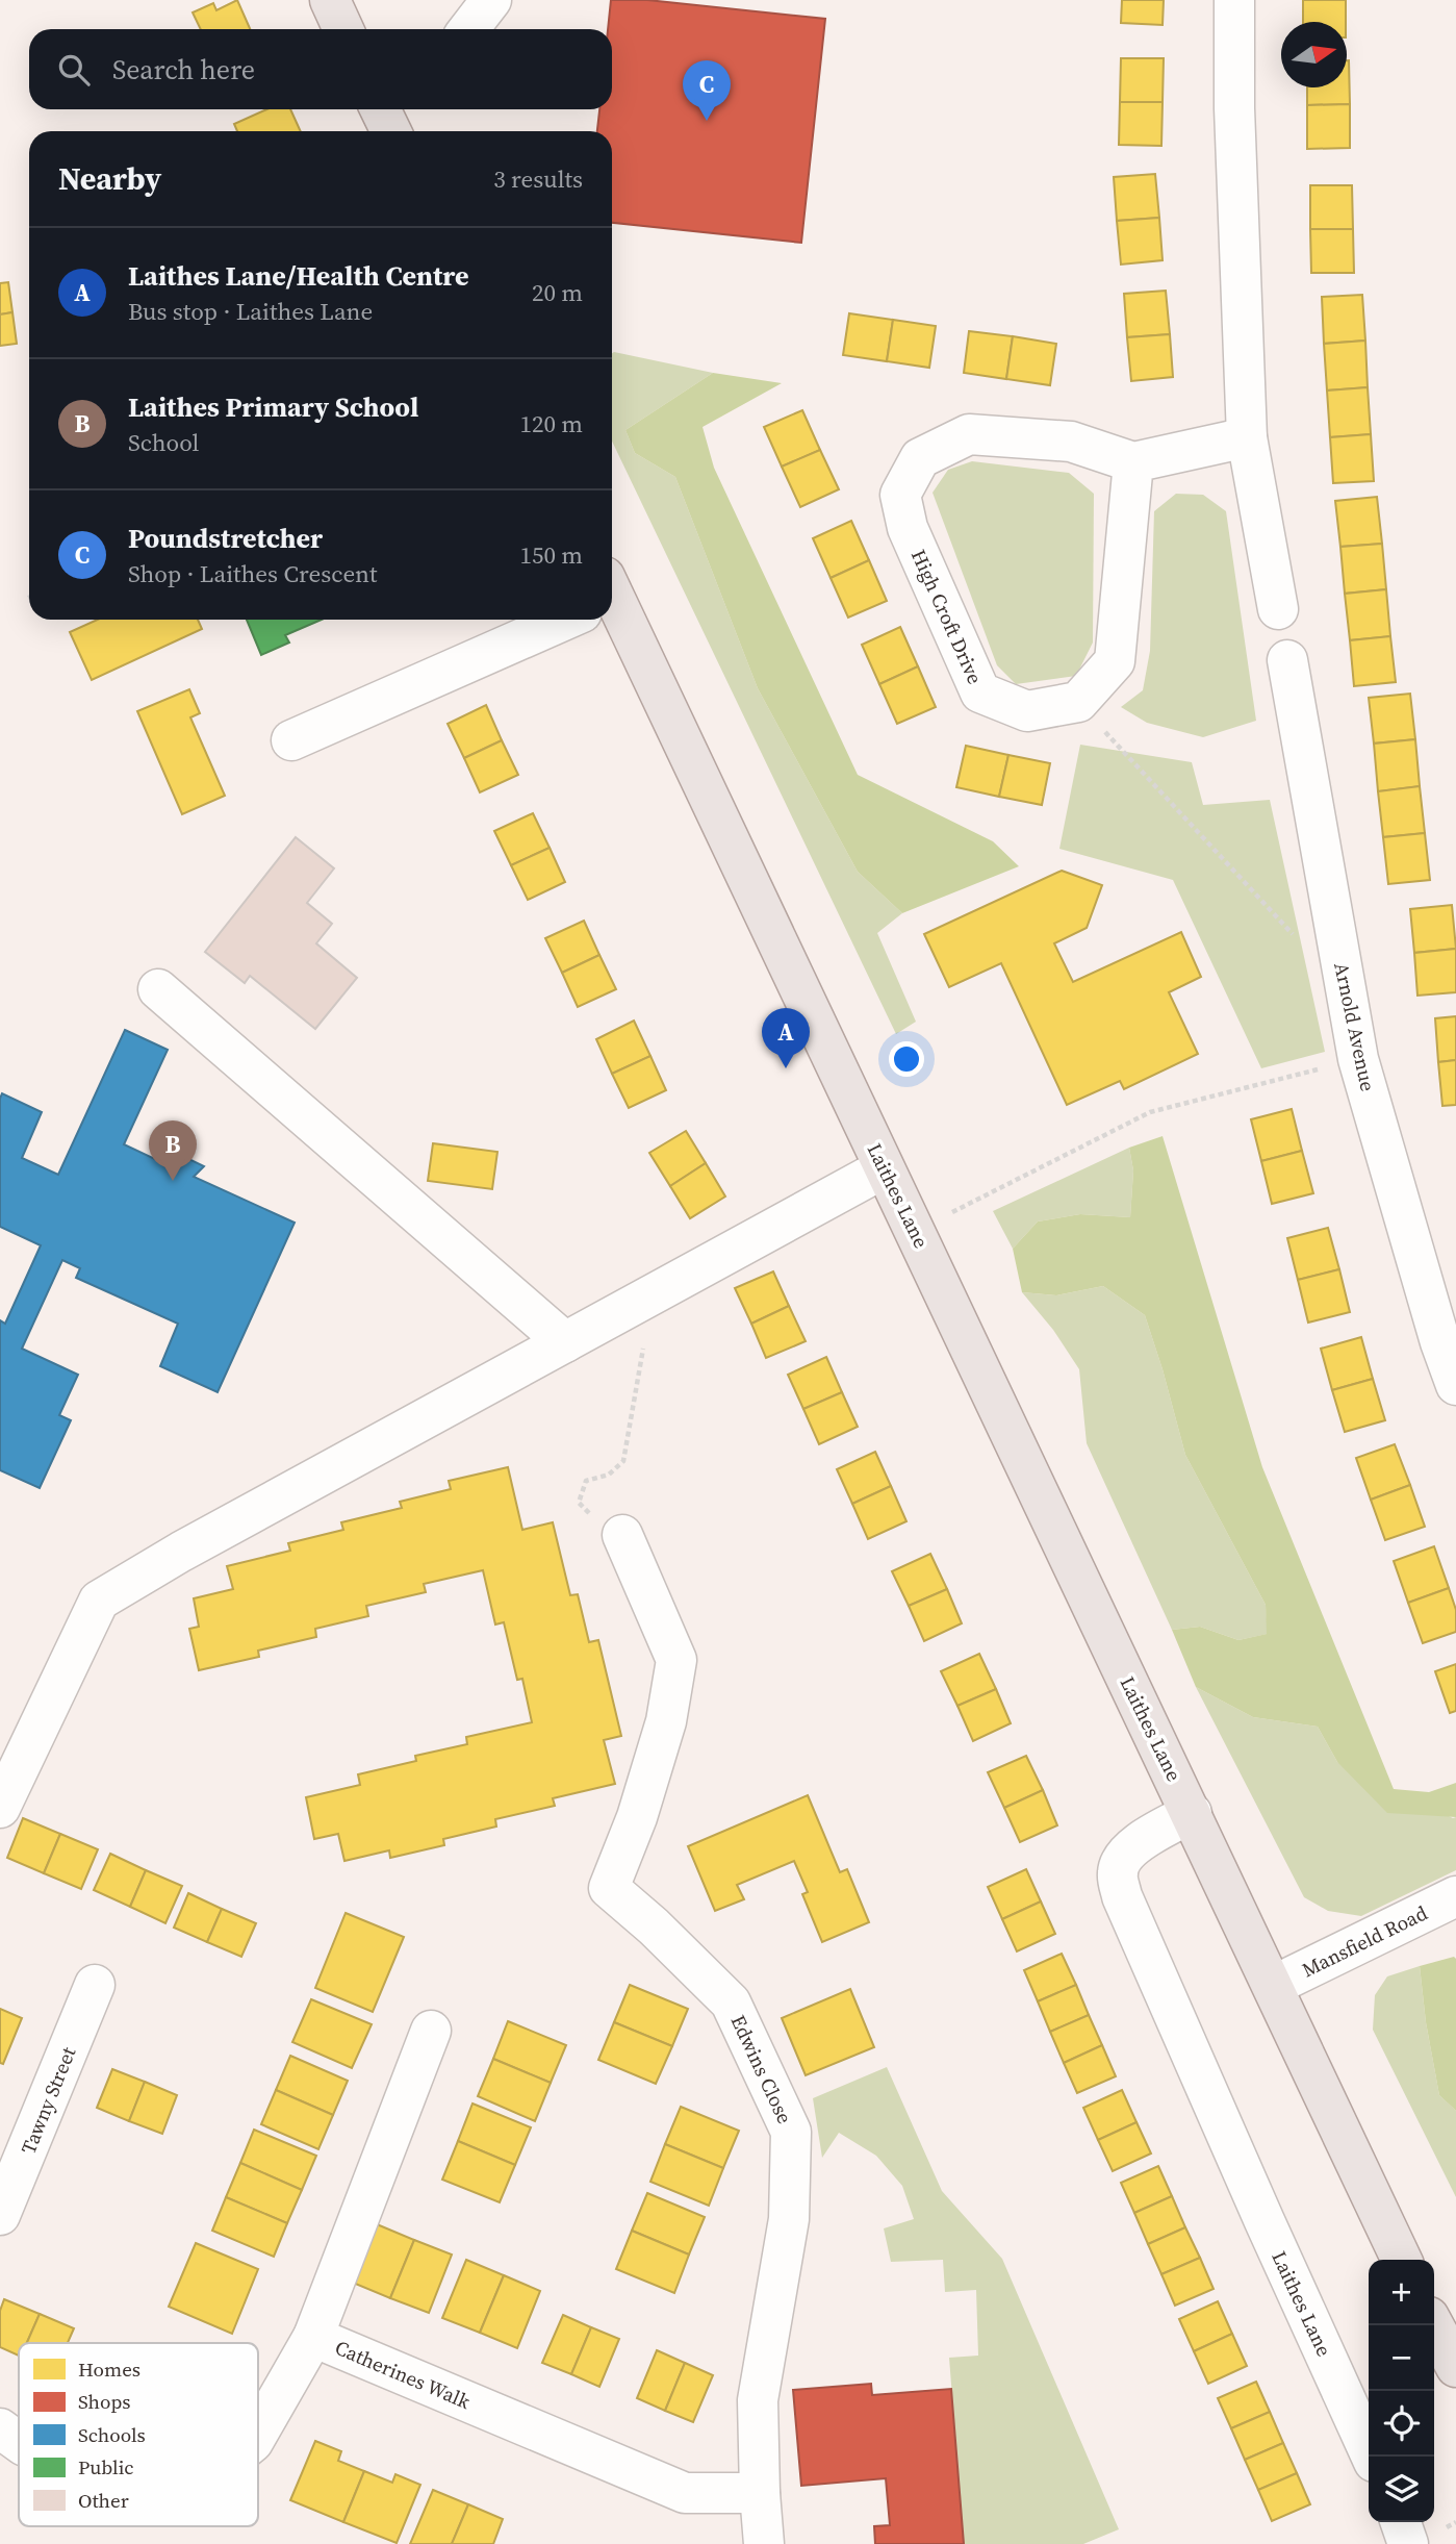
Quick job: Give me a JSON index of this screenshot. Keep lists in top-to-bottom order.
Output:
{
  "streets": {
    "main road": ["Laithes Lane"],
    "street": [
      "High Croft Drive",
      "Arnold Avenue",
      "Mansfield Road",
      "Edwins Close",
      "Tawny Street",
      "Catherines Walk"
    ]
  },
  "crossings": [
    ["Laithes Lane", "Mansfield Road"],
    ["Edwins Close", "Catherines Walk"]
  ],
  "legend": [
    "Homes",
    "Shops",
    "Schools",
    "Public",
    "Other"
  ],
  "north": "right",
  "page": {
    "search": "Search here",
    "pins": ["C", "A", "B"],
    "heading": ["Nearby", "3 results"],
    "list": [
      {
        "mark": "A",
        "name": "Laithes Lane/Health Centre",
        "note": "Bus stop · Laithes Lane",
        "value": "20 m"
      },
      {
        "mark": "B",
        "name": "Laithes Primary School",
        "note": "School",
        "value": "120 m"
      },
      {
        "mark": "C",
        "name": "Poundstretcher",
        "note": "Shop · Laithes Crescent",
        "value": "150 m"
      }
    ],
    "map_buttons": ["+", "−"]
  }
}
